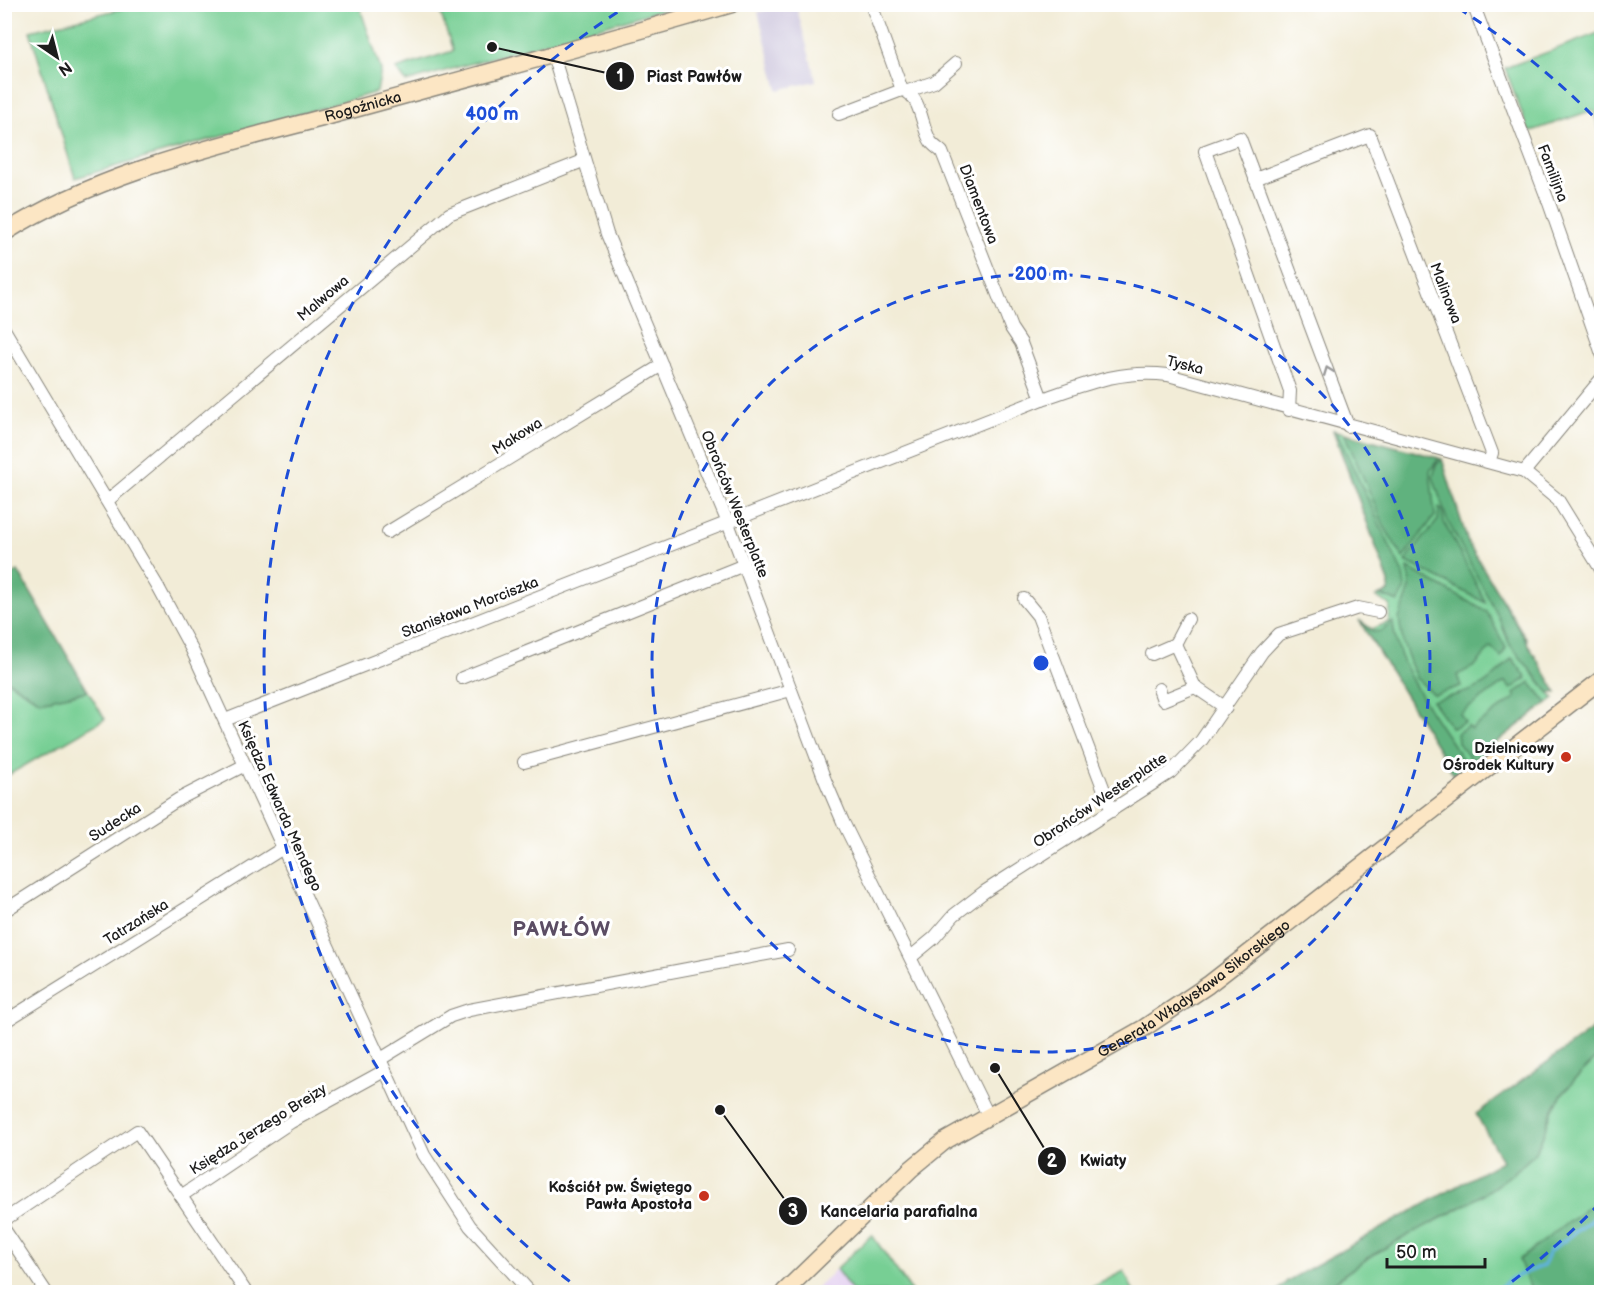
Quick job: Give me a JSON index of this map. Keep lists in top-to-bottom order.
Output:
{
  "streets": {
    "street": [
      "Rogoźnicka",
      "Familijna",
      "Diamentowa",
      "Malinowa",
      "Malwowa",
      "Tyska",
      "Makowa",
      "Obrońców Westerplatte",
      "Stanisława Morciszka",
      "Księdza Edwarda Mendego",
      "Sudecka",
      "Tatrzańska",
      "Generała Władysława Sikorskiego",
      "Księdza Jerzego Brejzy"
    ]
  },
  "crossings": [
    ["Rogoźnicka", "Obrońców Westerplatte"],
    ["Diamentowa", "Tyska"],
    ["Malinowa", "Tyska"],
    ["Malwowa", "Obrońców Westerplatte"],
    ["Malwowa", "Księdza Edwarda Mendego"],
    ["Tyska", "Obrońców Westerplatte"],
    ["Tyska", "Stanisława Morciszka"],
    ["Makowa", "Obrońców Westerplatte"],
    ["Obrońców Westerplatte", "Stanisława Morciszka"],
    ["Obrońców Westerplatte", "Generała Władysława Sikorskiego"],
    ["Stanisława Morciszka", "Księdza Edwarda Mendego"],
    ["Księdza Edwarda Mendego", "Sudecka"],
    ["Księdza Edwarda Mendego", "Tatrzańska"],
    ["Księdza Edwarda Mendego", "Księdza Jerzego Brejzy"]
  ],
  "districts": ["PAWŁÓW"],
  "places": [
    "Piast Pawłów",
    "Dzielnicowy Ośrodek Kultury",
    "Kwiaty",
    "Kancelaria parafialna",
    "Kościół pw. Świętego Pawła Apostoła"
  ],
  "scale_bar": "50 m",
  "north": "bottom right",
  "rings": ["400 m", "200 m"]
}
